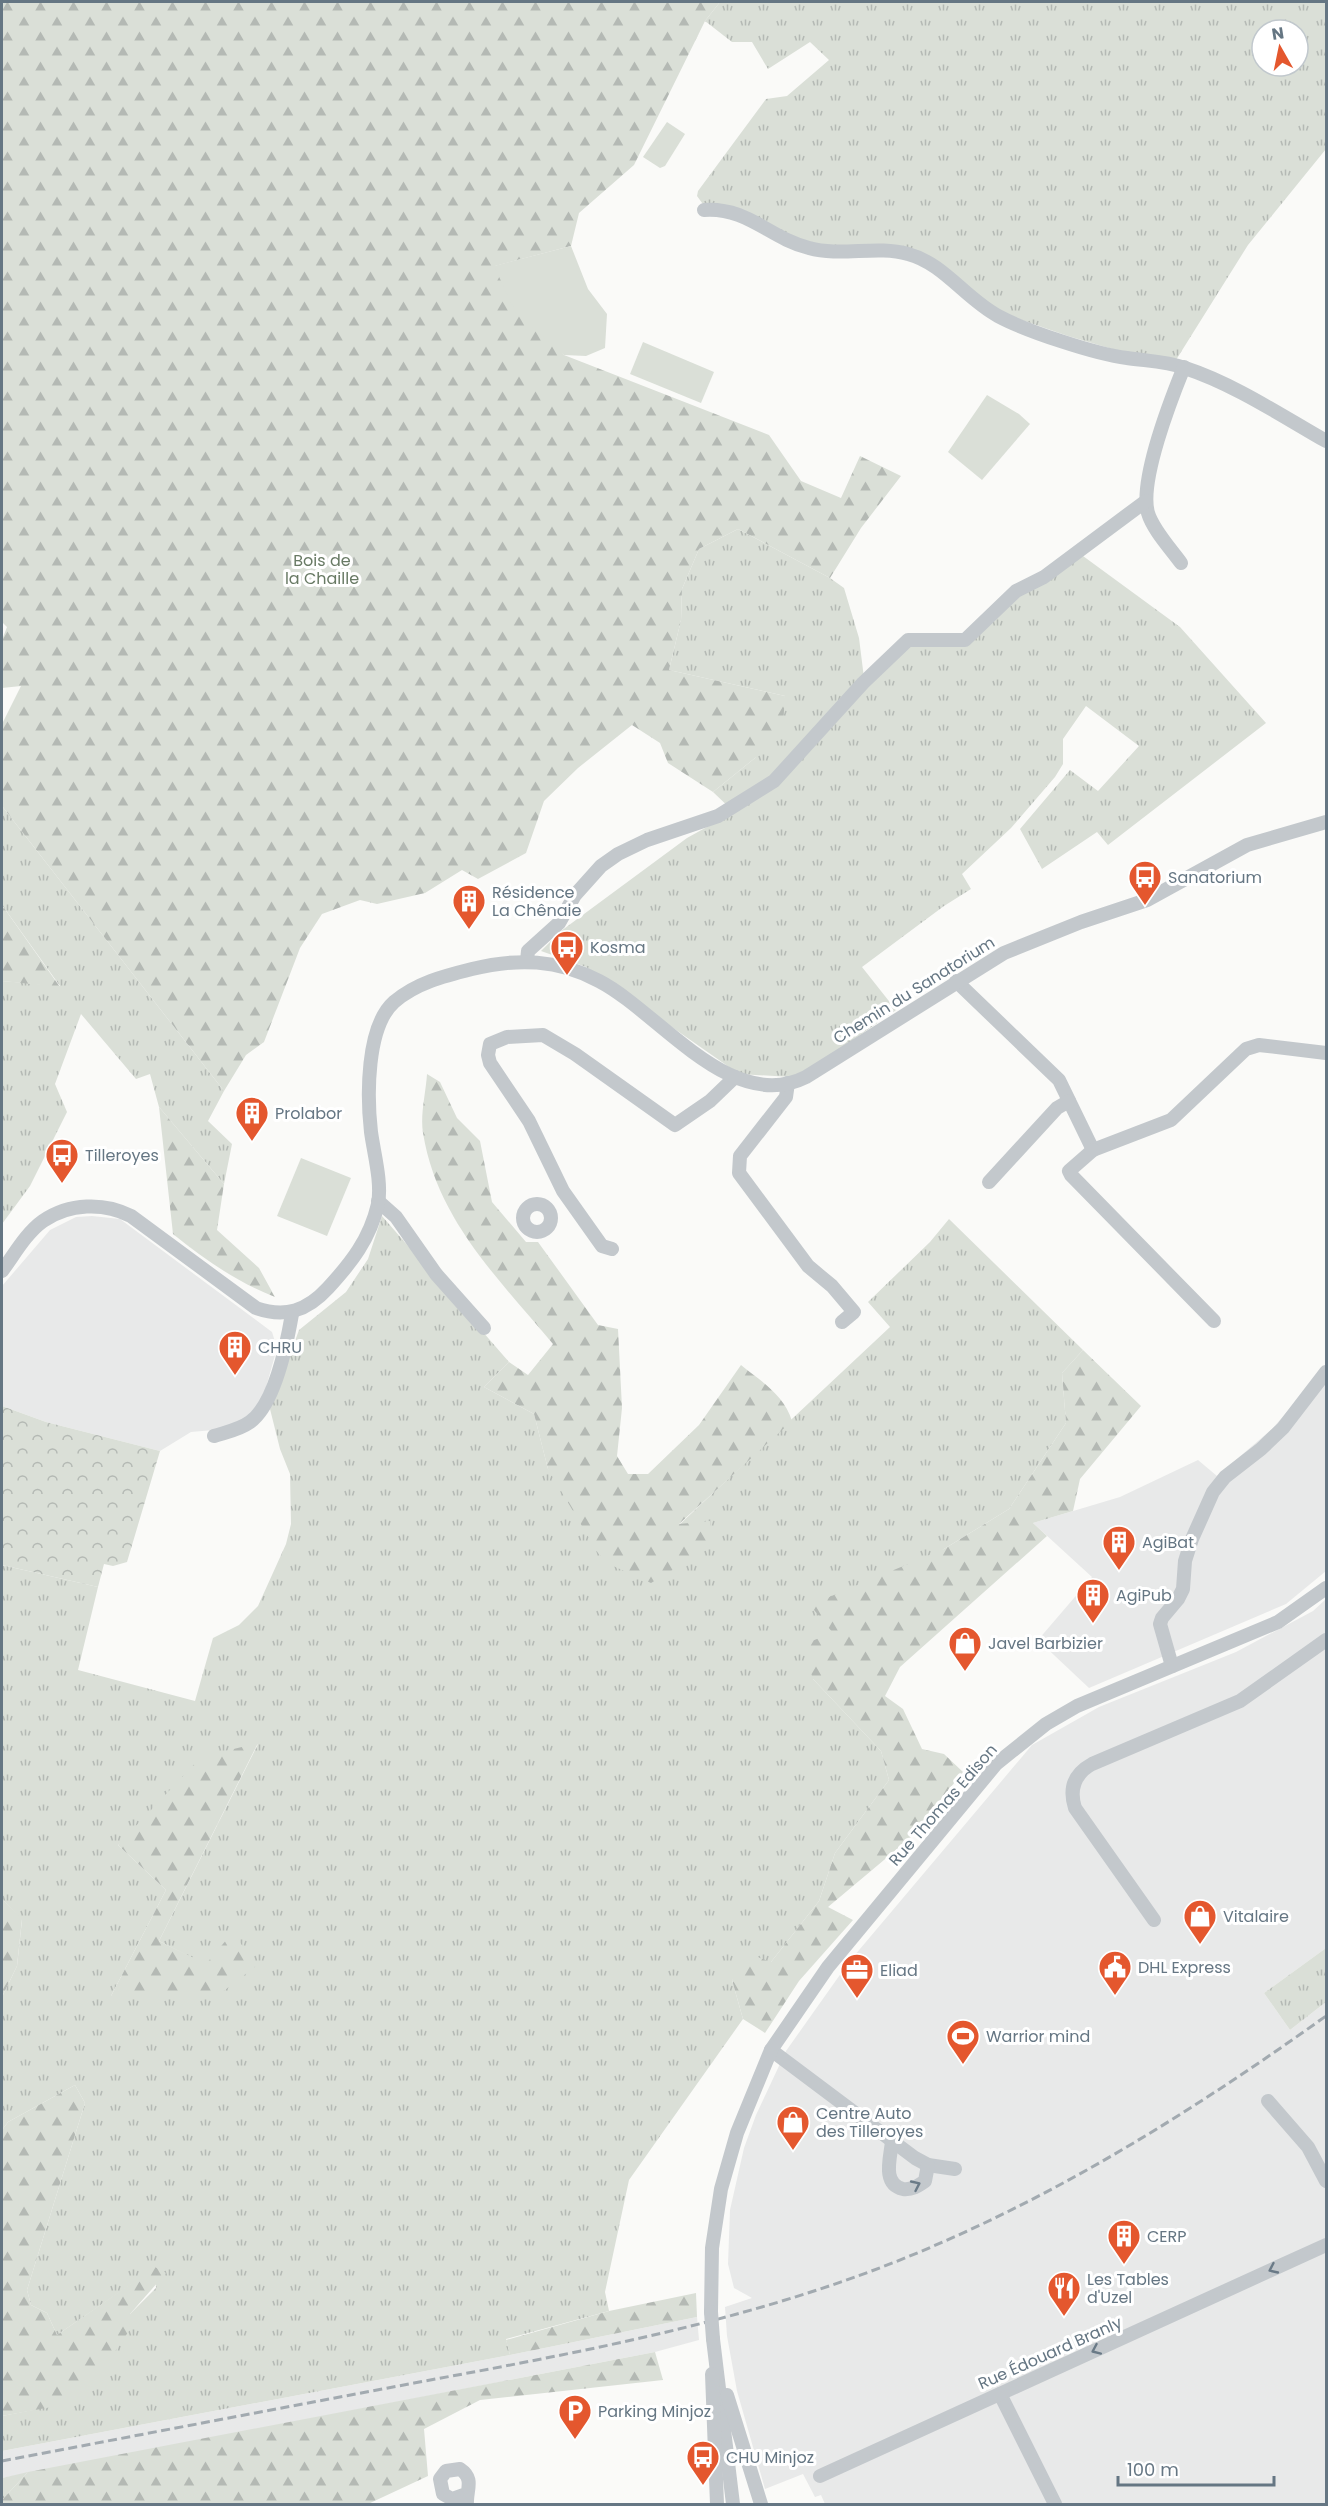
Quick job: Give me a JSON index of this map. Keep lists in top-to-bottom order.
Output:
{
  "streets": {
    "street": ["Chemin du Sanatorium", "Rue Thomas Edison", "Rue Édouard Branly"]
  },
  "one_way": ["Rue Édouard Branly"],
  "parks": ["Bois de la Chaille"],
  "places": {
    "bus stop": [
      "Sanatorium",
      "Kosma",
      "Tilleroyes",
      "CHU Minjoz"
    ],
    "building": [
      "Résidence La Chênaie",
      "Prolabor",
      "CHRU",
      "AgiBat",
      "AgiPub",
      "CERP"
    ],
    "shop": ["Javel Barbizier", "Vitalaire", "Centre Auto des Tilleroyes"],
    "public building": ["DHL Express"],
    "office": ["Eliad"],
    "sports": ["Warrior mind"],
    "restaurant": ["Les Tables d'Uzel"],
    "parking": ["Parking Minjoz"]
  },
  "scale_bar": "100 m",
  "north": "top"
}
